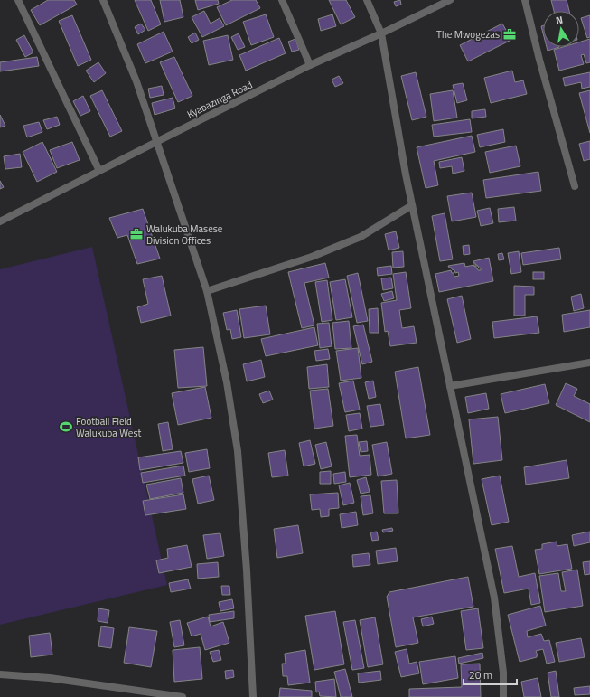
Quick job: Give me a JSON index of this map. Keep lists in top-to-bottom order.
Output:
{
  "streets": {
    "street": ["Kyabazinga Road"]
  },
  "places": {
    "office": ["The Mwogezas", "Walukuba Masese Division Offices"],
    "sports": ["Football Field Walukuba West"]
  },
  "scale_bar": "20 m",
  "north": "top"
}
